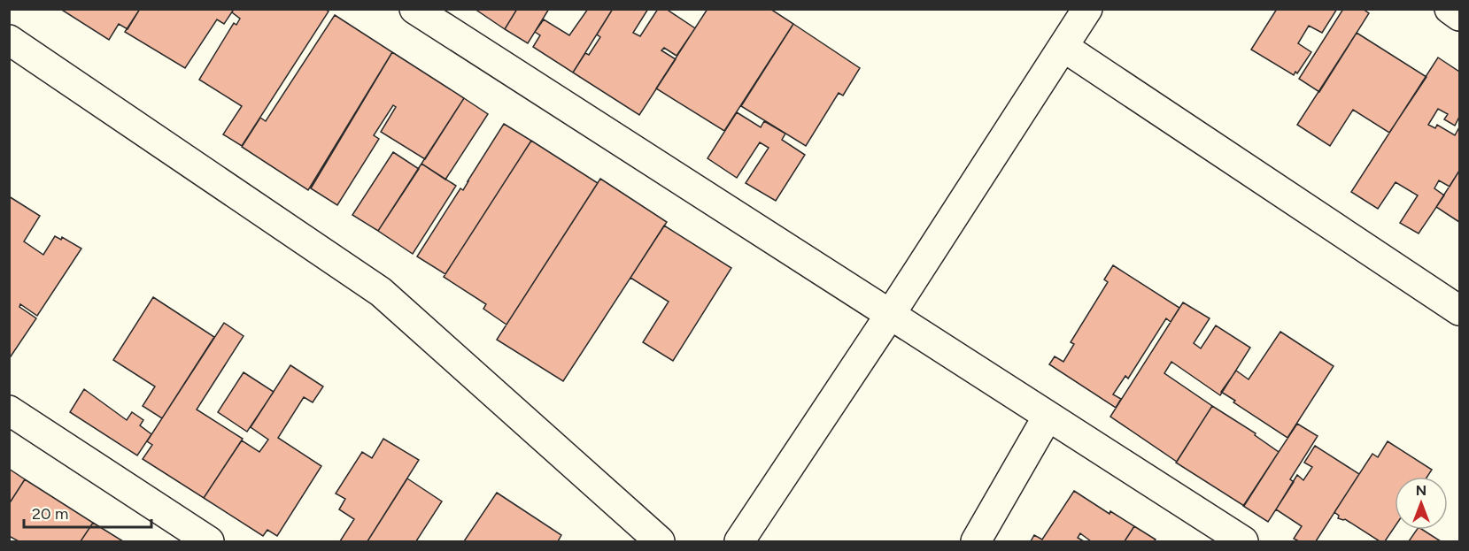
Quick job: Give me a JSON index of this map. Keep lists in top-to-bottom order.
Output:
{
  "scale_bar": "20 m",
  "north": "top"
}
